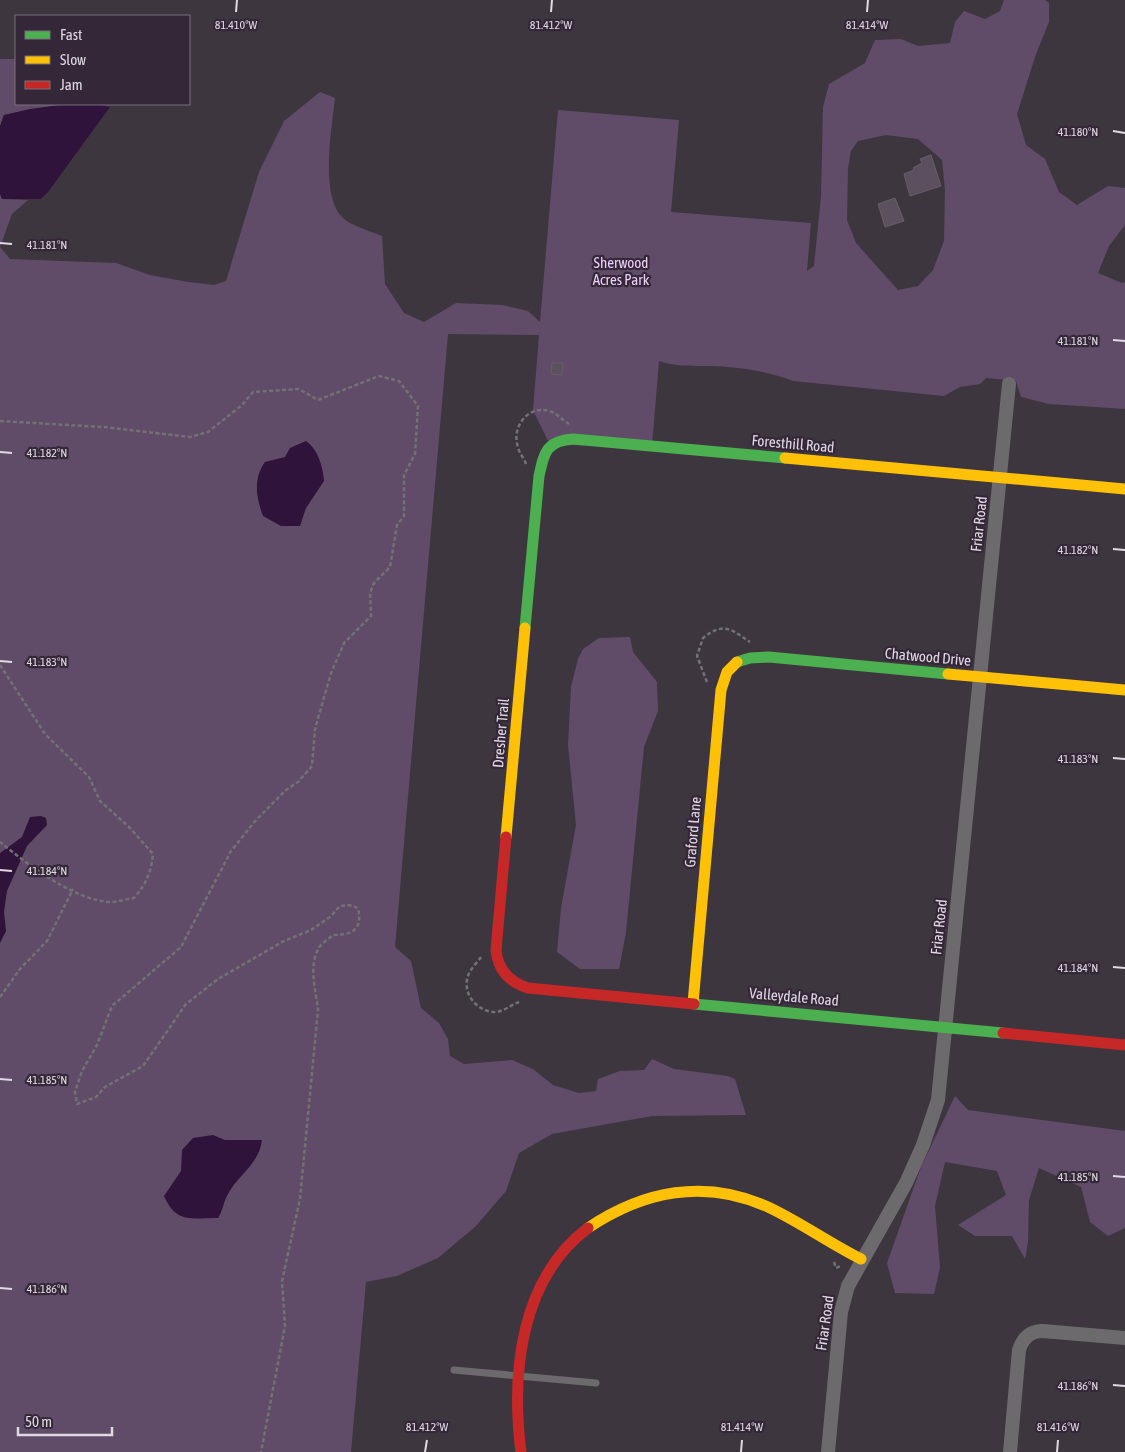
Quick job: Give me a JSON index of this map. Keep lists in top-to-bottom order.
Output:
{
  "streets": {
    "street": [
      "Foresthill Road",
      "Friar Road",
      "Chatwood Drive",
      "Dresher Trail",
      "Graford Lane",
      "Valleydale Road"
    ]
  },
  "crossings": [
    ["Foresthill Road", "Friar Road"],
    ["Foresthill Road", "Dresher Trail"],
    ["Friar Road", "Chatwood Drive"],
    ["Friar Road", "Valleydale Road"],
    ["Chatwood Drive", "Graford Lane"],
    ["Dresher Trail", "Valleydale Road"],
    ["Graford Lane", "Valleydale Road"]
  ],
  "parks": ["Sherwood Acres Park"],
  "legend": ["Fast", "Slow", "Jam"],
  "scale_bar": "50 m",
  "coordinates": [
    "81.410°W",
    "81.412°W",
    "81.414°W",
    "41.180°N",
    "41.181°N",
    "41.182°N",
    "41.183°N",
    "41.184°N",
    "41.185°N",
    "41.186°N",
    "81.416°W"
  ]
}
